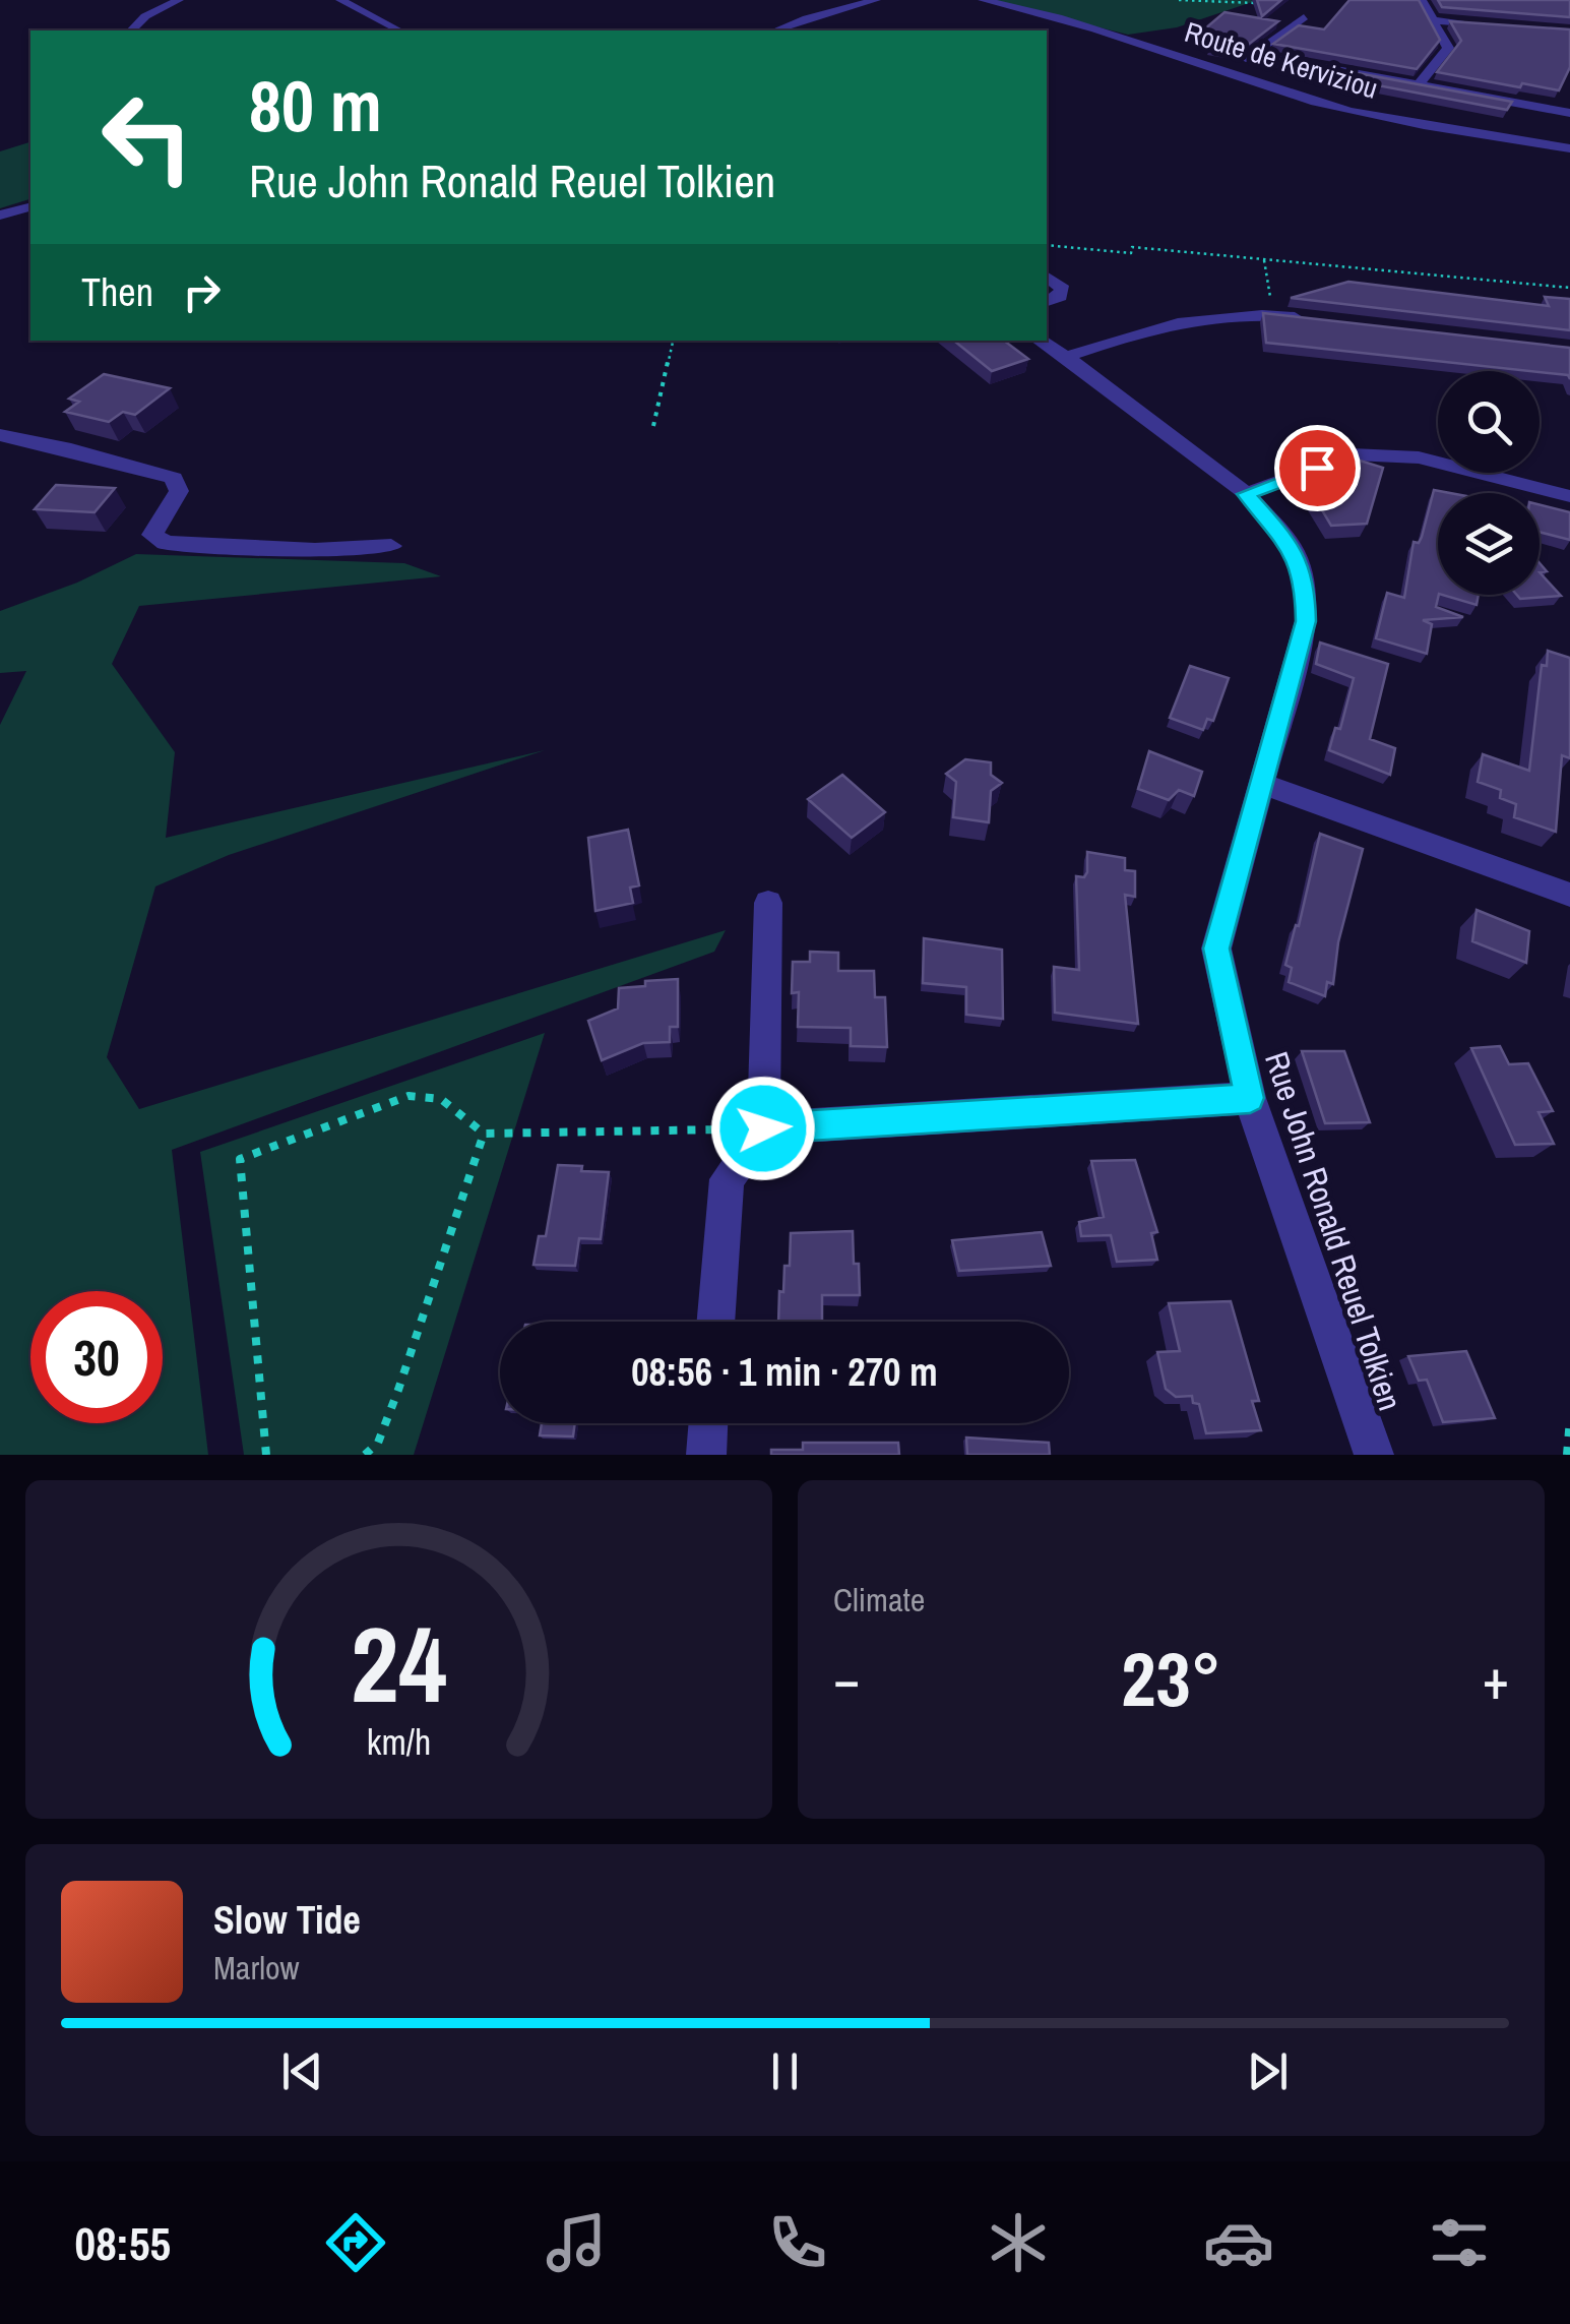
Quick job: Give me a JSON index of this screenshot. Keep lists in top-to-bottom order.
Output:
{
  "streets": {
    "street": ["Route de Kerviziou", "Rue John Ronald Reuel Tolkien"]
  },
  "page": {
    "turn": ["80 m", "Rue John Ronald Reuel Tolkien"],
    "then": "Then",
    "limit": "30",
    "trip": "08:56 · 1 min · 270 m",
    "tile": "Climate",
    "heat": ["−", "23°", "+"],
    "song": ["Slow Tide", "Marlow"],
    "tabs": "08:55",
    "gauge": ["24", "km/h"]
  }
}
